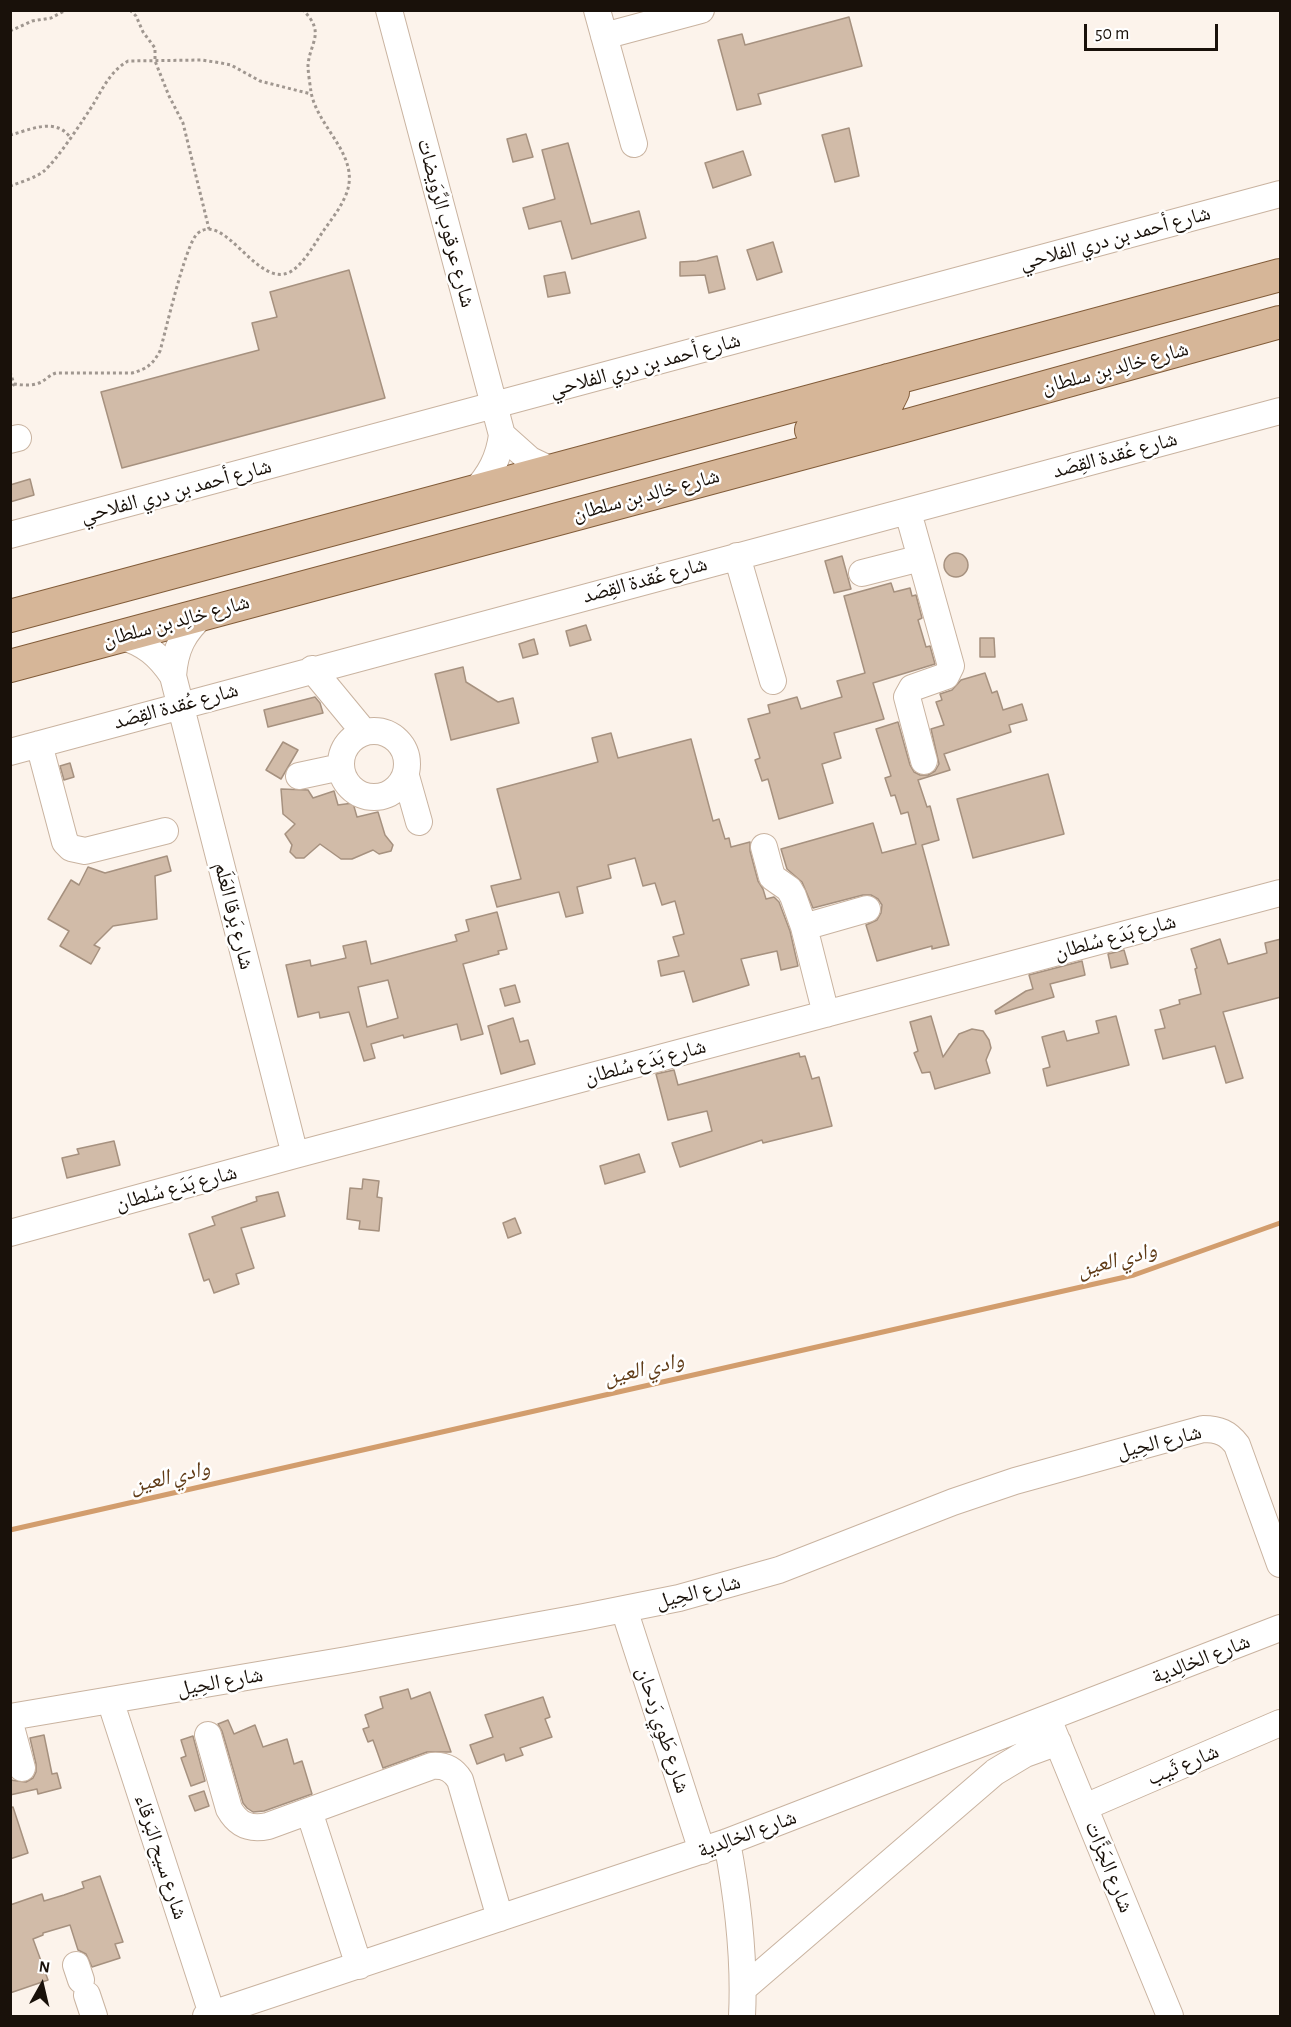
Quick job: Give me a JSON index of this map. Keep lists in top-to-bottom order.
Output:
{
  "streets": {
    "main road": ["شارع خالِد بن سلطان"],
    "street": [
      "شارع عرقوب الرِّوَيضات",
      "شارع أحمد بن دري الفلاحي",
      "شارع عُقدة القِصَد",
      "شارع بَرقا العَلَم",
      "شارع بَدَع سُلطان",
      "شارع الحِيل",
      "شارع الخالِدية",
      "شارع طَوِي رَدحان",
      "شارع ثَيب",
      "شارع سيح البَرقاء",
      "شارع الجَزَّات"
    ]
  },
  "crossings": [
    ["شارع عرقوب الرِّوَيضات", "شارع أحمد بن دري الفلاحي"],
    ["شارع خالِد بن سلطان", "شارع بَرقا العَلَم"],
    ["شارع عُقدة القِصَد", "شارع بَرقا العَلَم"],
    ["شارع بَرقا العَلَم", "شارع بَدَع سُلطان"],
    ["شارع الحِيل", "شارع طَوِي رَدحان"],
    ["شارع الحِيل", "شارع سيح البَرقاء"],
    ["شارع الخالِدية", "شارع طَوِي رَدحان"],
    ["شارع الخالِدية", "شارع سيح البَرقاء"],
    ["شارع الخالِدية", "شارع الجَزَّات"],
    ["شارع ثَيب", "شارع الجَزَّات"]
  ],
  "water": ["وادي العين"],
  "scale_bar": "50 m",
  "north": "top"
}
